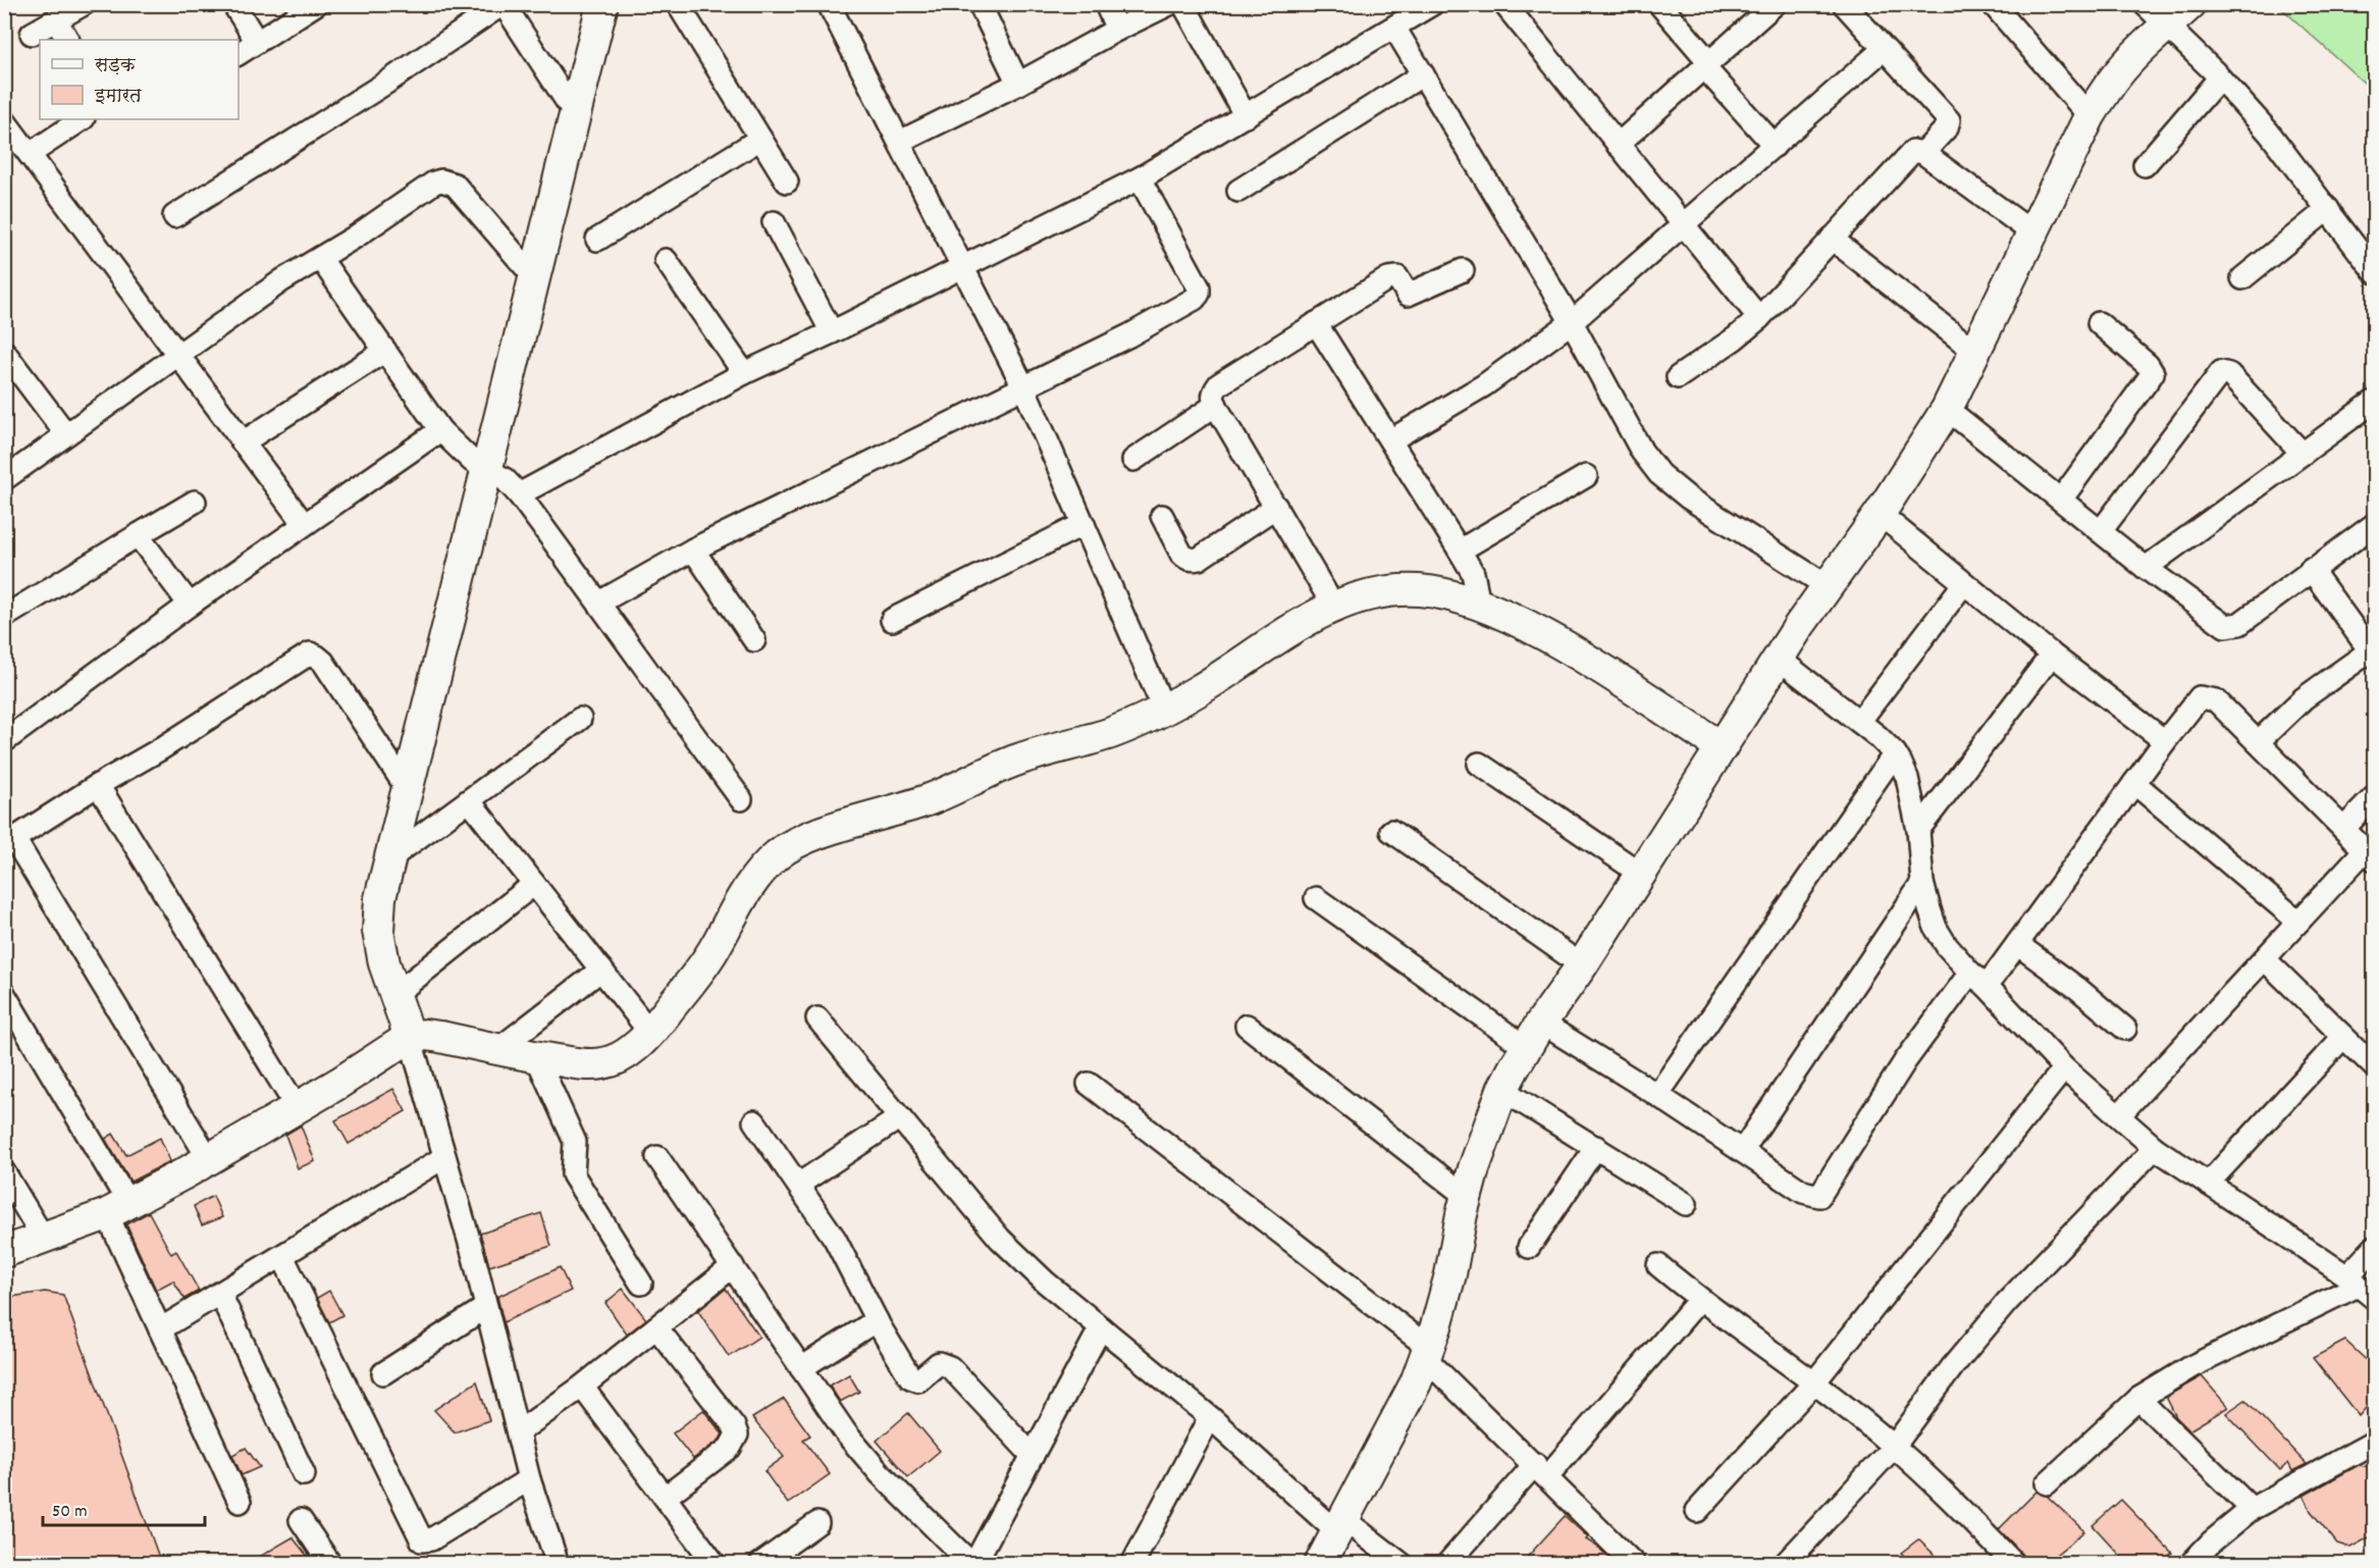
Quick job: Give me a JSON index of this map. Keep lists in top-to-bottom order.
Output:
{
  "legend": ["सड़क", "इमारत"],
  "scale_bar": "50 m"
}
